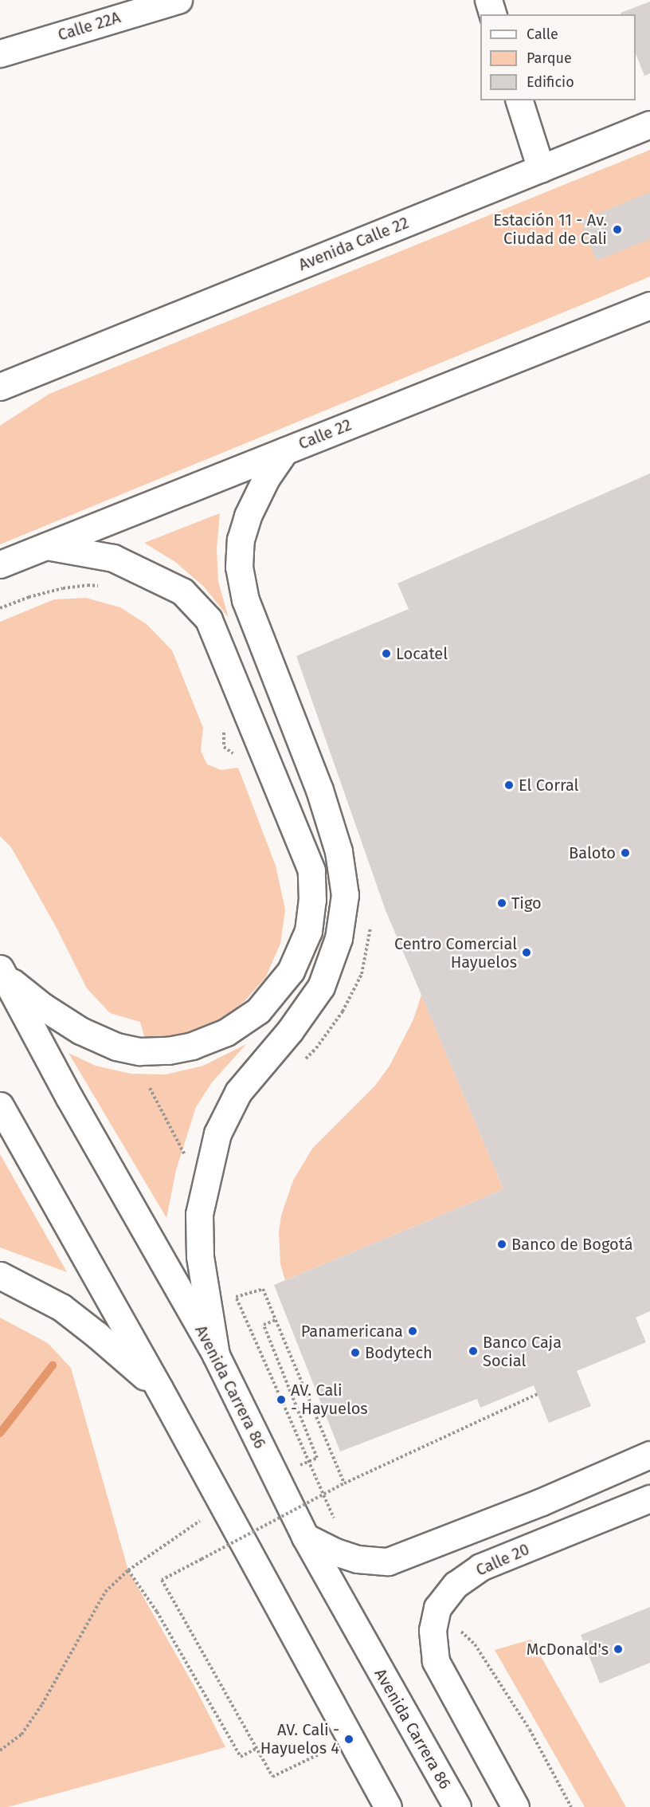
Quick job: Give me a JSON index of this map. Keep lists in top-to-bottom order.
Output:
{
  "streets": {
    "main road": [
      "Calle 22A",
      "Avenida Calle 22",
      "Calle 22",
      "Avenida Carrera 86",
      "Calle 20"
    ]
  },
  "places": [
    "Estación 11 - Av. Ciudad de Cali",
    "Locatel",
    "El Corral",
    "Baloto",
    "Tigo",
    "Centro Comercial Hayuelos",
    "Banco de Bogotá",
    "Panamericana",
    "Banco Caja Social",
    "Bodytech",
    "AV. Cali - Hayuelos",
    "McDonald's",
    "AV. Cali - Hayuelos 4"
  ],
  "legend": ["Calle", "Parque", "Edificio"]
}
